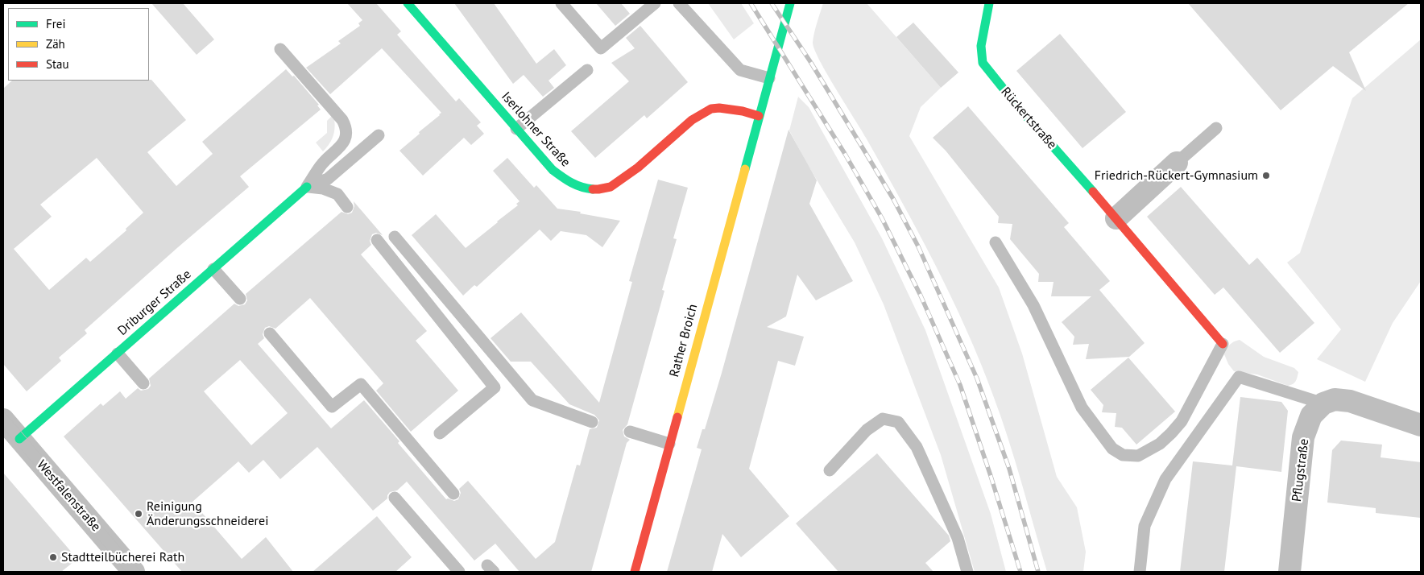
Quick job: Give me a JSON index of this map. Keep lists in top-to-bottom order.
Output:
{
  "streets": {
    "street": [
      "Rückertstraße",
      "Iserlohner Straße",
      "Driburger Straße",
      "Rather Broich",
      "Pflugstraße",
      "Westfalenstraße"
    ]
  },
  "crossings": [
    ["Iserlohner Straße", "Rather Broich"],
    ["Driburger Straße", "Westfalenstraße"]
  ],
  "places": ["Friedrich-Rückert-Gymnasium", "Reinigung Änderungsschneiderei", "Stadtteilbücherei Rath"],
  "legend": ["Frei", "Zäh", "Stau"]
}
